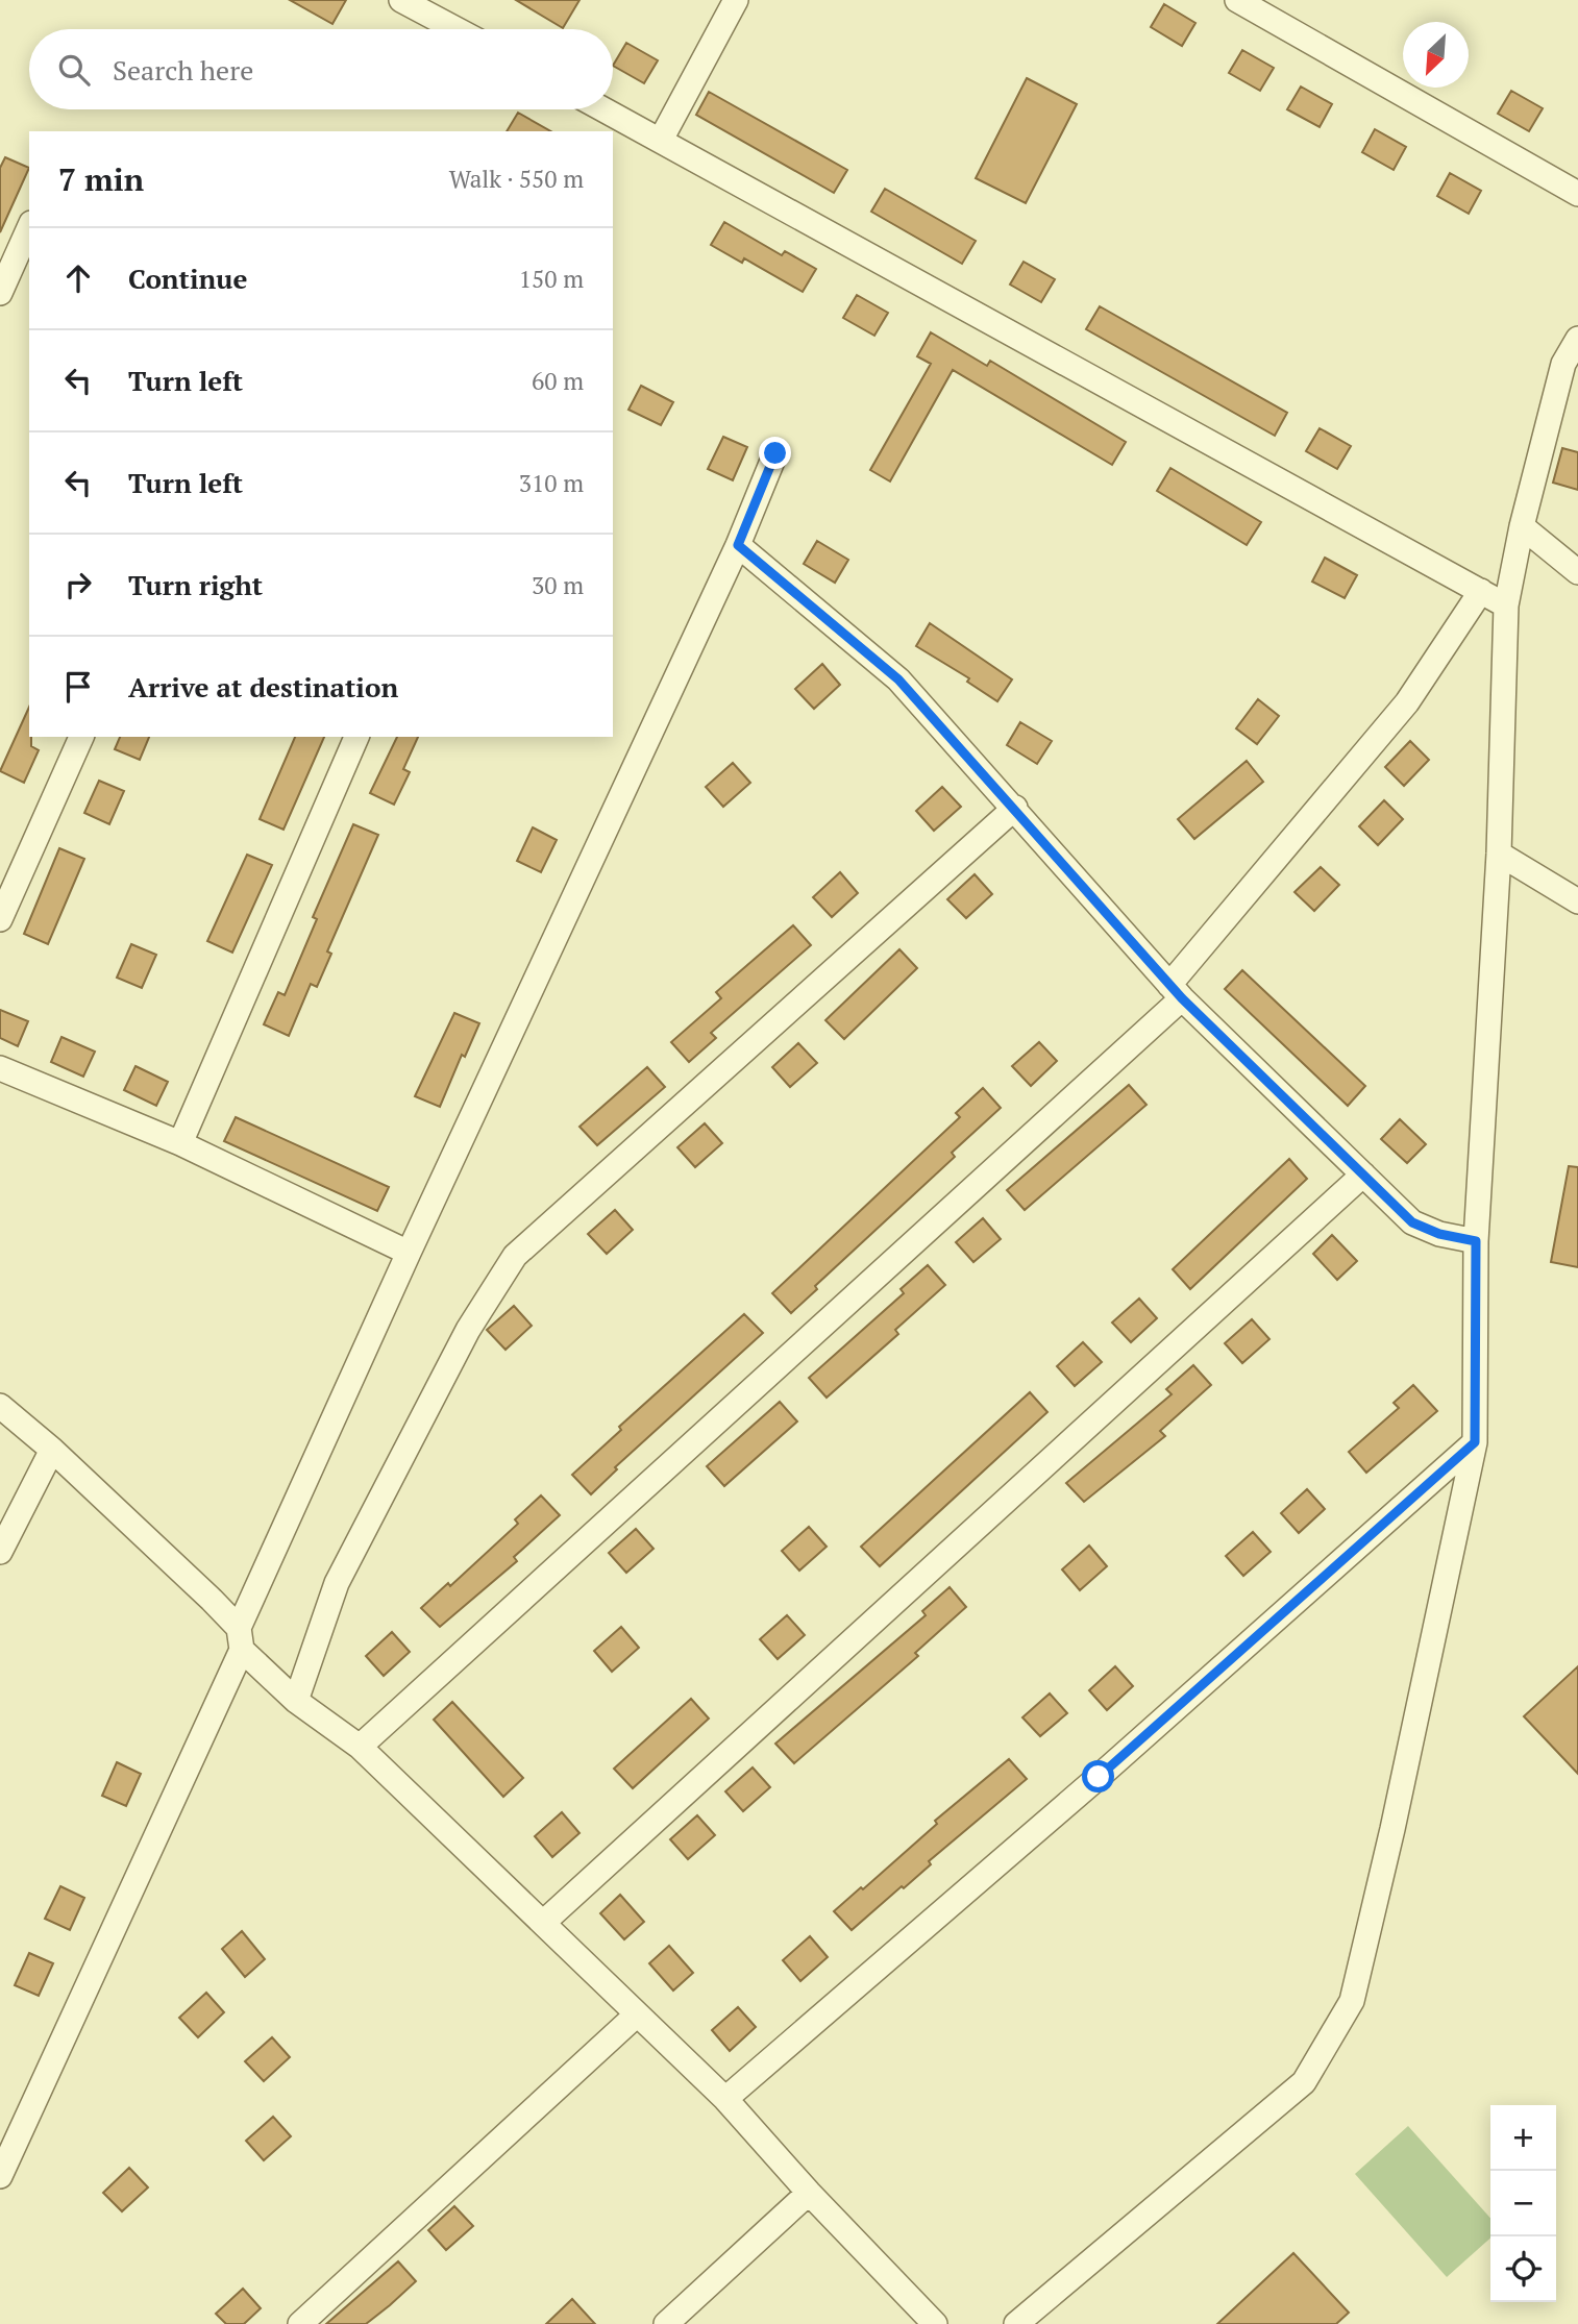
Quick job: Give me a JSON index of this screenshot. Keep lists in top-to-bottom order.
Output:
{
  "north": "bottom left",
  "page": {
    "search": "Search here",
    "heading": ["7 min", "Walk · 550 m"],
    "list": [
      ["Continue", "150 m"],
      ["Turn left", "60 m"],
      ["Turn left", "310 m"],
      ["Turn right", "30 m"],
      "Arrive at destination"
    ],
    "map_buttons": ["+", "−"]
  }
}
